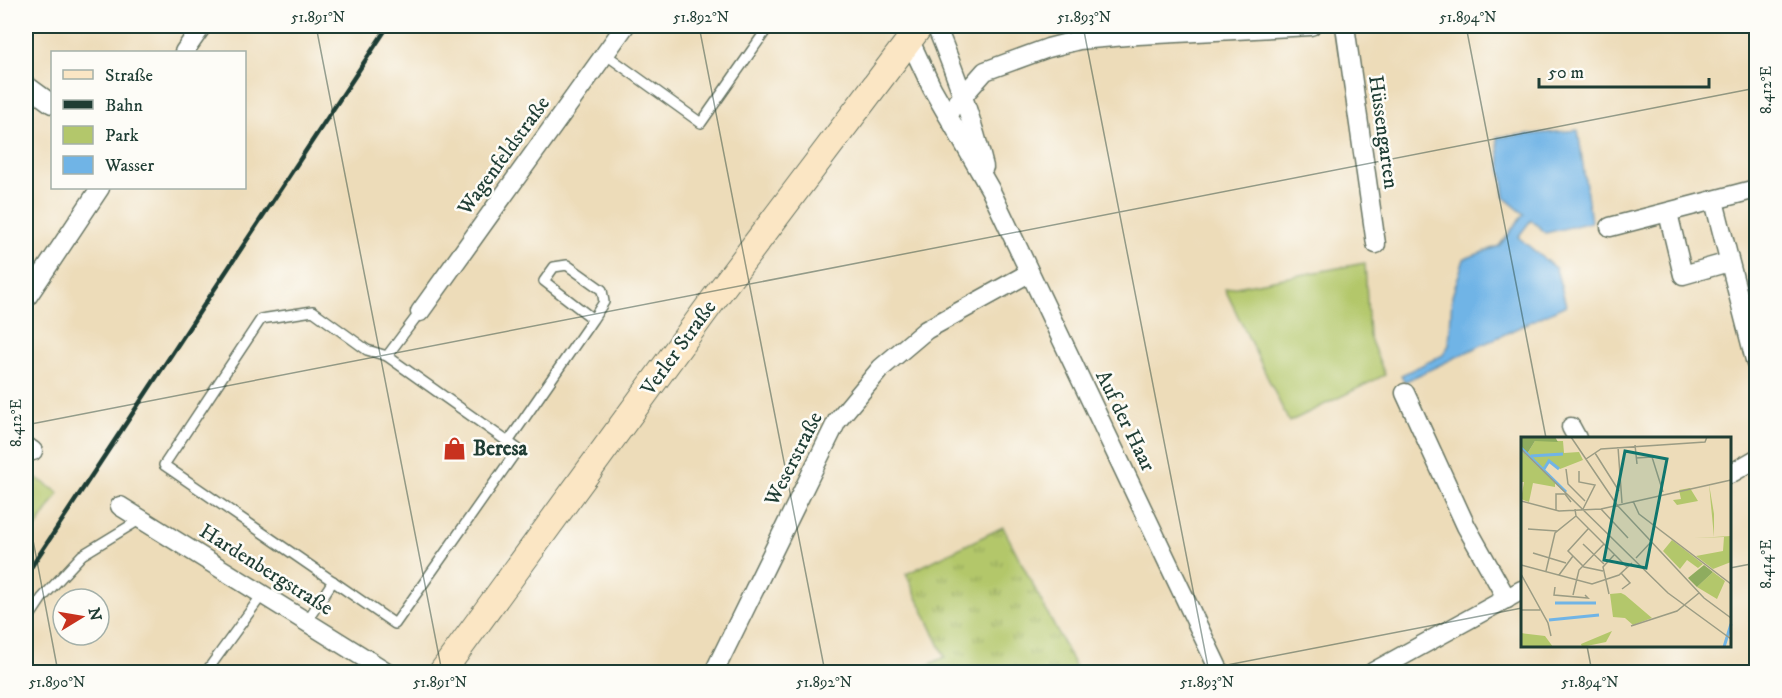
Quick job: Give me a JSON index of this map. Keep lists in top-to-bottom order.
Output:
{
  "streets": {
    "main road": ["Verler Straße"],
    "street": [
      "Hüssengarten",
      "Wagenfeldstraße",
      "Auf der Haar",
      "Weserstraße",
      "Hardenbergstraße"
    ]
  },
  "crossings": [
    ["Verler Straße", "Auf der Haar"],
    ["Auf der Haar", "Weserstraße"]
  ],
  "places": {
    "shop": ["Beresa"]
  },
  "legend": [
    "Straße",
    "Bahn",
    "Park",
    "Wasser"
  ],
  "scale_bar": "50 m",
  "north": "right",
  "coordinates": [
    "51.891°N",
    "51.892°N",
    "51.893°N",
    "51.894°N",
    "8.412°E",
    "8.414°E",
    "51.890°N"
  ]
}
